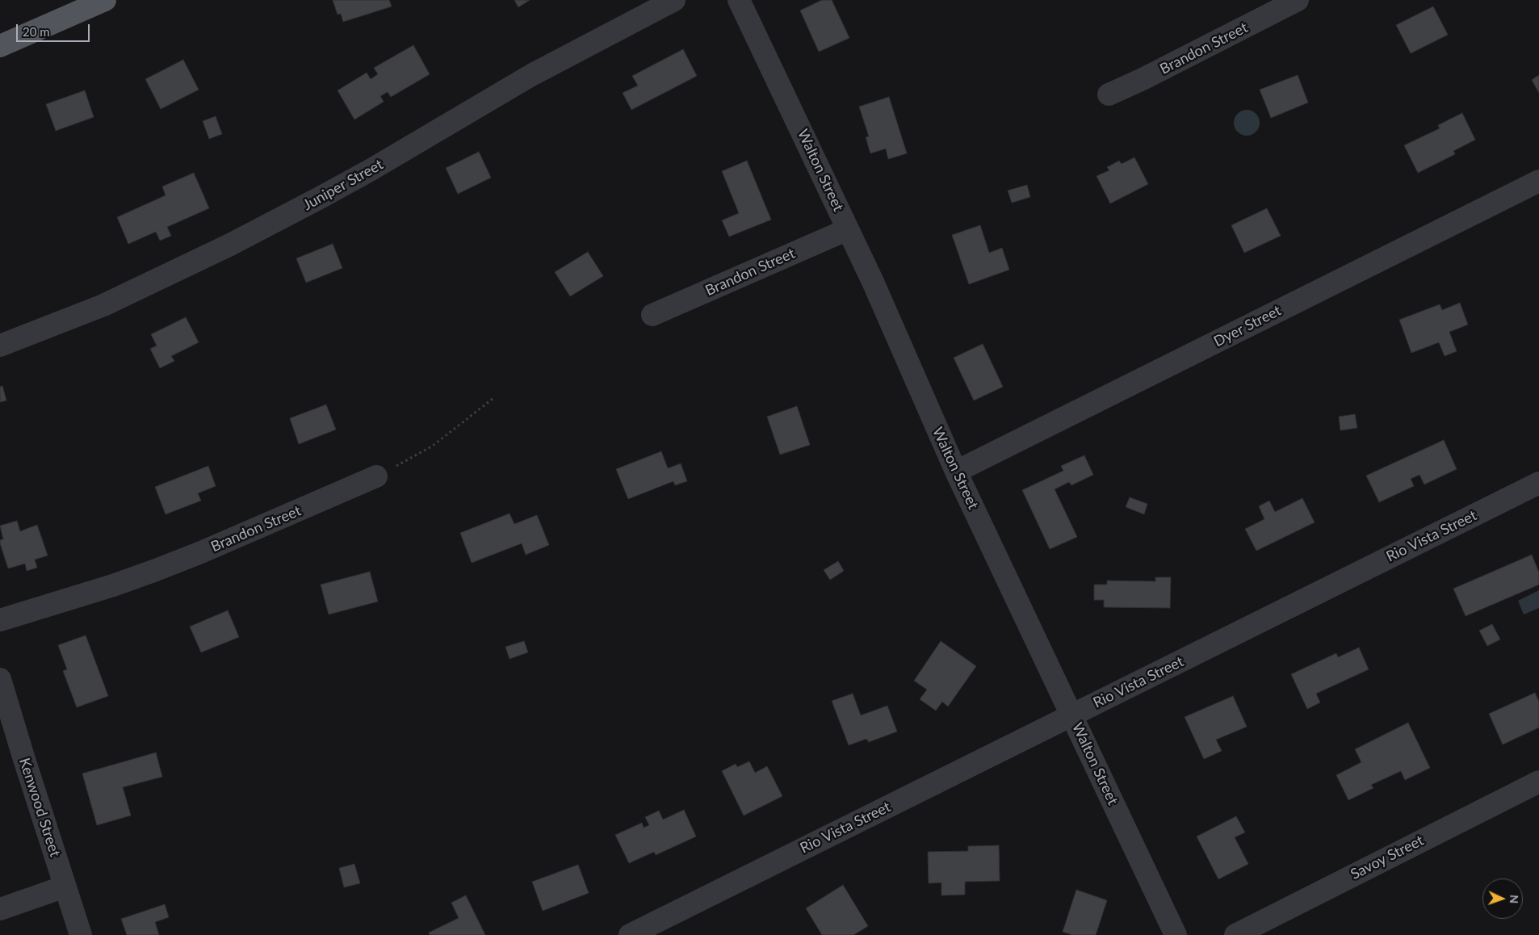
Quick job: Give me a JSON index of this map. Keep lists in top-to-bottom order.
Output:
{
  "streets": {
    "street": [
      "Brandon Street",
      "Walton Street",
      "Juniper Street",
      "Dyer Street",
      "Rio Vista Street",
      "Kenwood Street",
      "Savoy Street"
    ]
  },
  "crossings": [
    ["Brandon Street", "Walton Street"],
    ["Walton Street", "Dyer Street"],
    ["Walton Street", "Rio Vista Street"]
  ],
  "scale_bar": "20 m",
  "north": "right"
}
